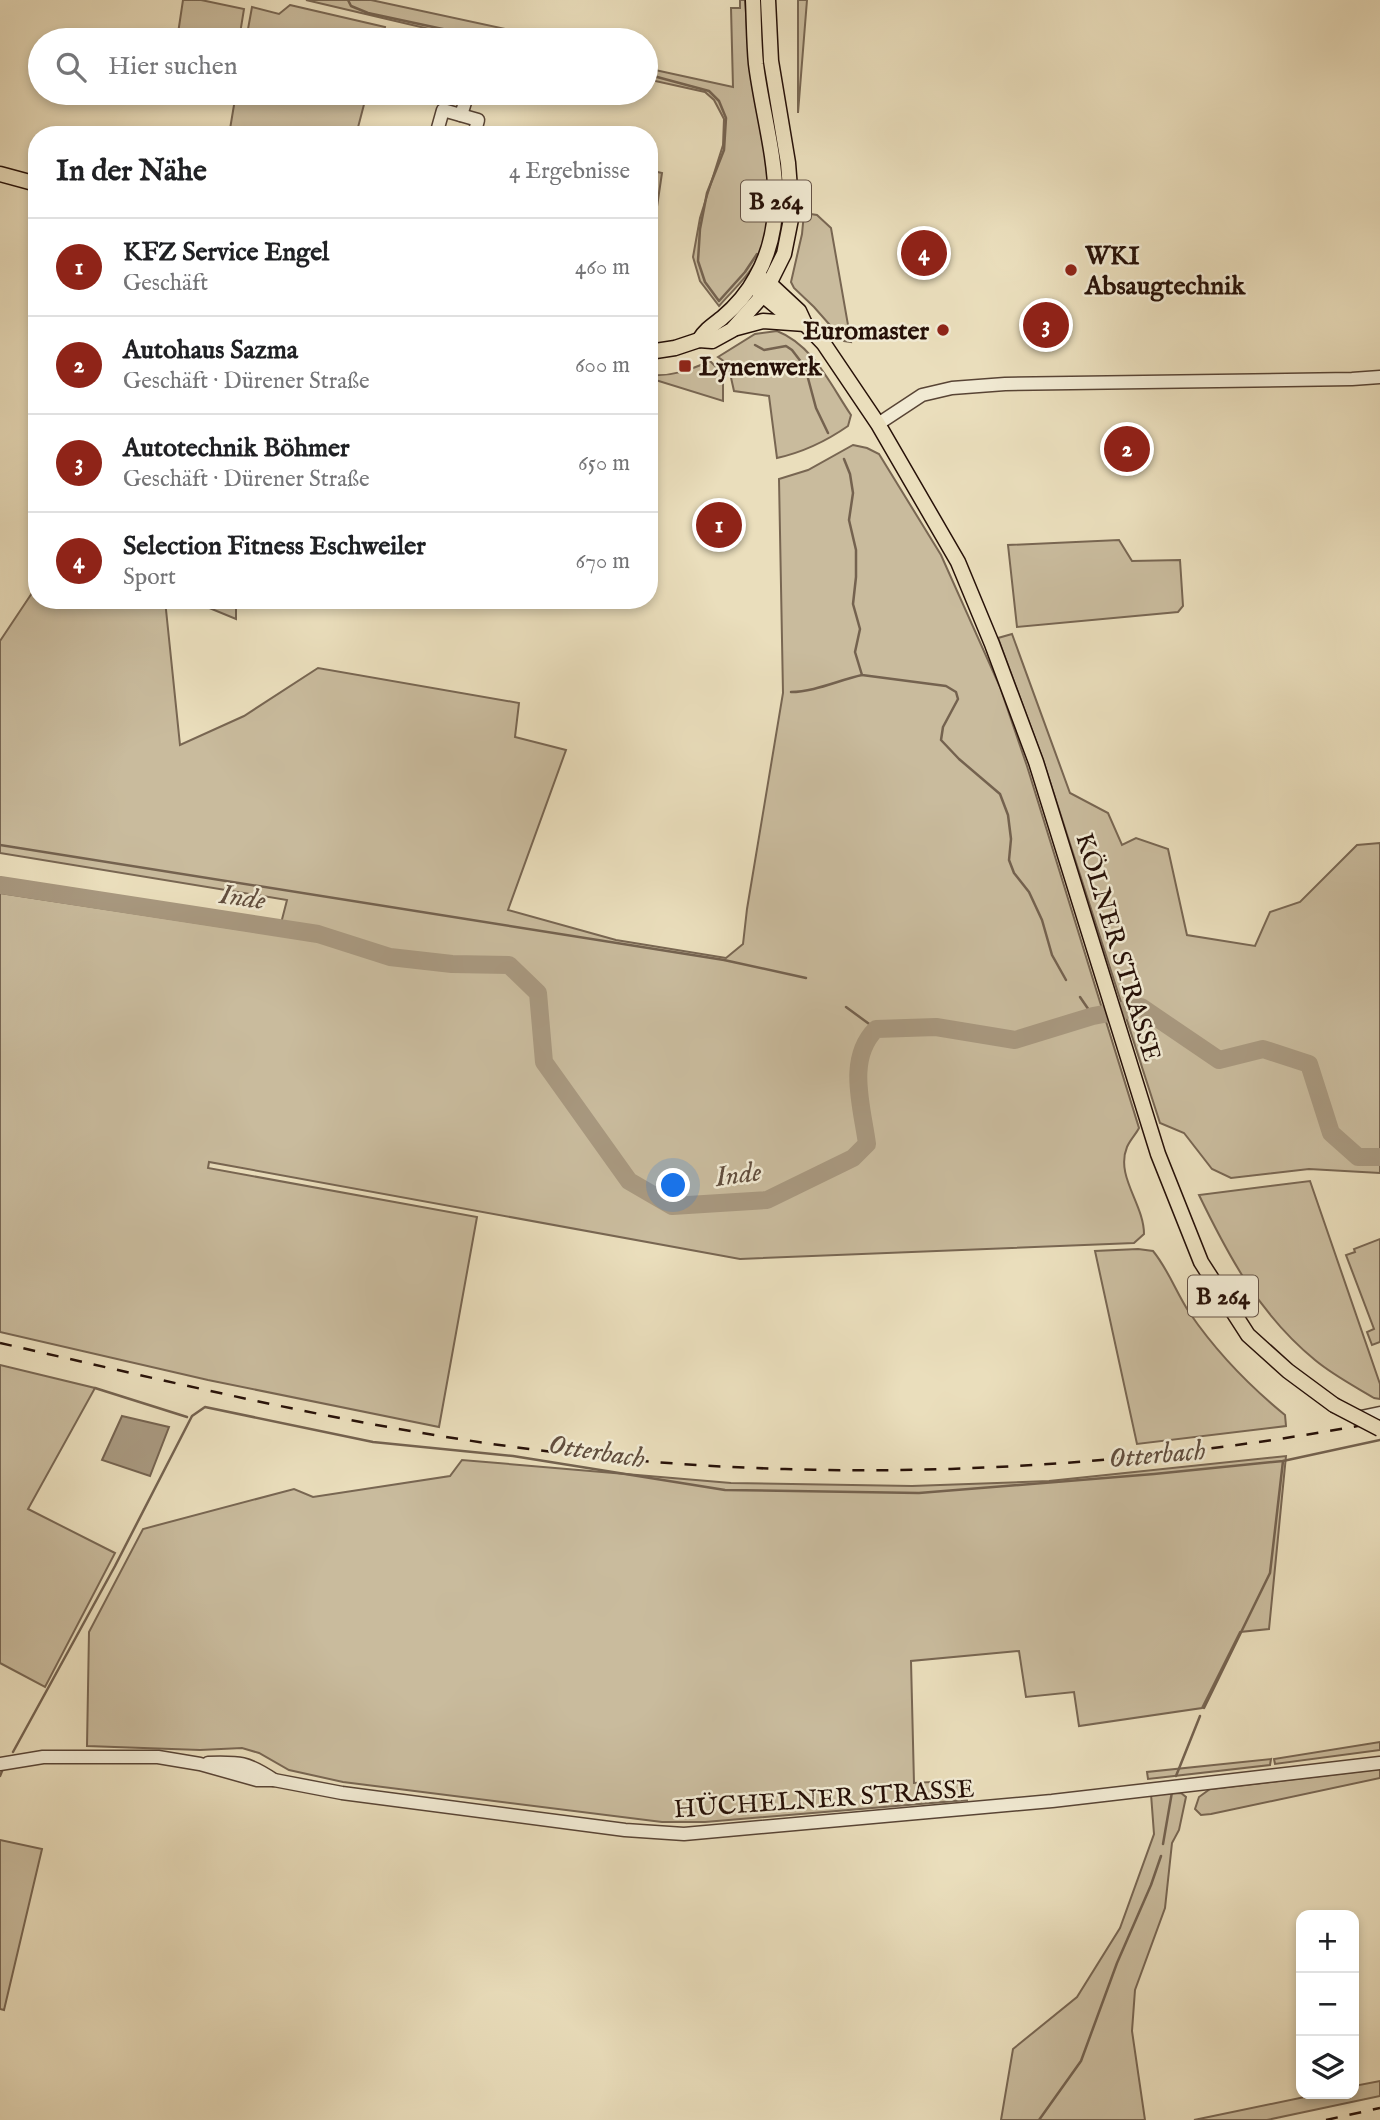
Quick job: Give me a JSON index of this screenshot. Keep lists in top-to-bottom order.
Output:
{
  "streets": {
    "main road": ["B 264", "KÖLNER STRASSE"],
    "street": ["HÜCHELNER STRASSE"]
  },
  "crossings": [
    ["B 264", "KÖLNER STRASSE"]
  ],
  "water": ["Inde", "Otterbach"],
  "places": {
    "other": ["WKI Absaugtechnik", "Euromaster"],
    "transit": ["Lynenwerk"]
  },
  "page": {
    "search": "Hier suchen",
    "heading": ["In der Nähe", "4 Ergebnisse"],
    "list": [
      {
        "mark": "1",
        "name": "KFZ Service Engel",
        "note": "Geschäft",
        "value": "460 m"
      },
      {
        "mark": "2",
        "name": "Autohaus Sazma",
        "note": "Geschäft · Dürener Straße",
        "value": "600 m"
      },
      {
        "mark": "3",
        "name": "Autotechnik Böhmer",
        "note": "Geschäft · Dürener Straße",
        "value": "650 m"
      },
      {
        "mark": "4",
        "name": "Selection Fitness Eschweiler",
        "note": "Sport",
        "value": "670 m"
      }
    ],
    "pins": [
      "4",
      "3",
      "2",
      "1"
    ],
    "map_buttons": ["+", "−"]
  }
}
